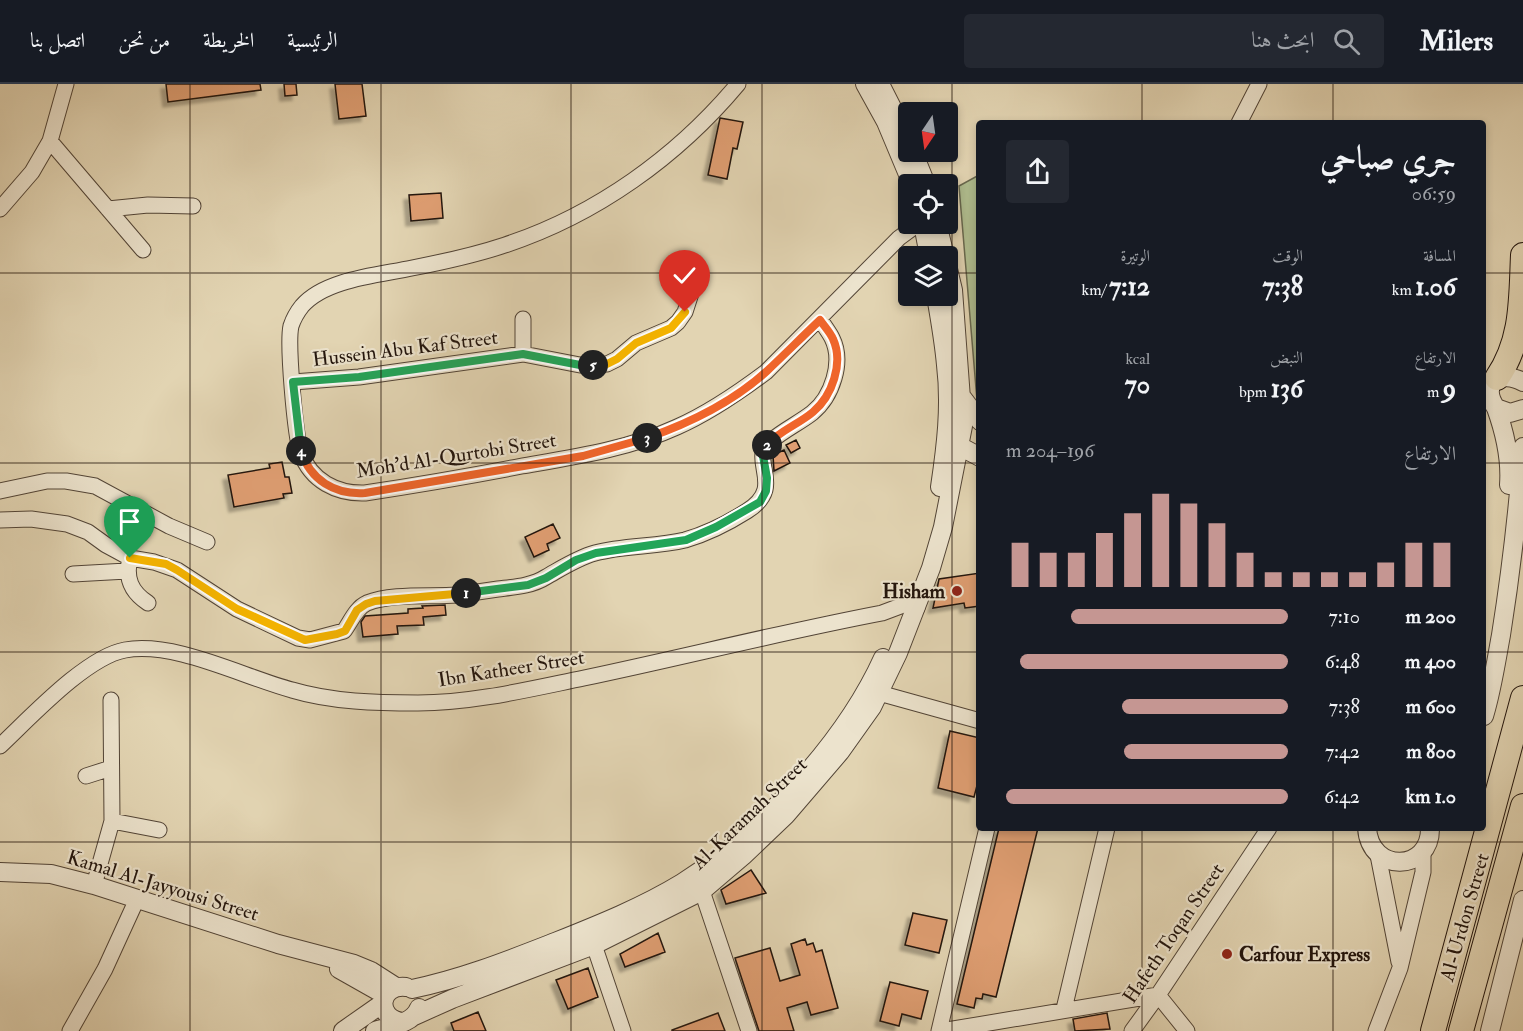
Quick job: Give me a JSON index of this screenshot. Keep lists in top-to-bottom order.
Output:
{
  "streets": {
    "highway": ["Al-Urdon Street"],
    "street": [
      "Hussein Abu Kaf Street",
      "Moh'd Al-Qurtobi Street",
      "Ibn Katheer Street",
      "Al-Karamah Street",
      "Kamal Al-Jayyousi Street",
      "Hafeth Toqan Street"
    ]
  },
  "crossings": [
    ["Hussein Abu Kaf Street", "Moh'd Al-Qurtobi Street"],
    ["Ibn Katheer Street", "Al-Karamah Street"],
    ["Al-Karamah Street", "Kamal Al-Jayyousi Street"]
  ],
  "places": ["Hisham", "Carfour Express"],
  "north": "bottom",
  "page": {
    "header": "Milers",
    "search": "ابحث هنا",
    "nav": [
      "الرئيسية",
      "الخريطة",
      "من نحن",
      "اتصل بنا"
    ],
    "heading": ["جري صباحي", "06:59"],
    "stats": [
      ["المسافة", "1.06 km"],
      ["الوقت", "7:38"],
      ["الوتيرة", "7:12 /km"],
      ["الارتفاع", "9 m"],
      ["النبض", "136 bpm"],
      ["kcal", "70"]
    ],
    "pins": [
      "5",
      "3",
      "2",
      "4",
      "1"
    ],
    "chart": ["الارتفاع", "196–204 m"],
    "list": [
      {
        "name": "200 m",
        "note": "7:10"
      },
      {
        "name": "400 m",
        "note": "6:48"
      },
      {
        "name": "600 m",
        "note": "7:38"
      },
      {
        "name": "800 m",
        "note": "7:42"
      },
      {
        "name": "1.0 km",
        "note": "6:42"
      }
    ]
  }
}
